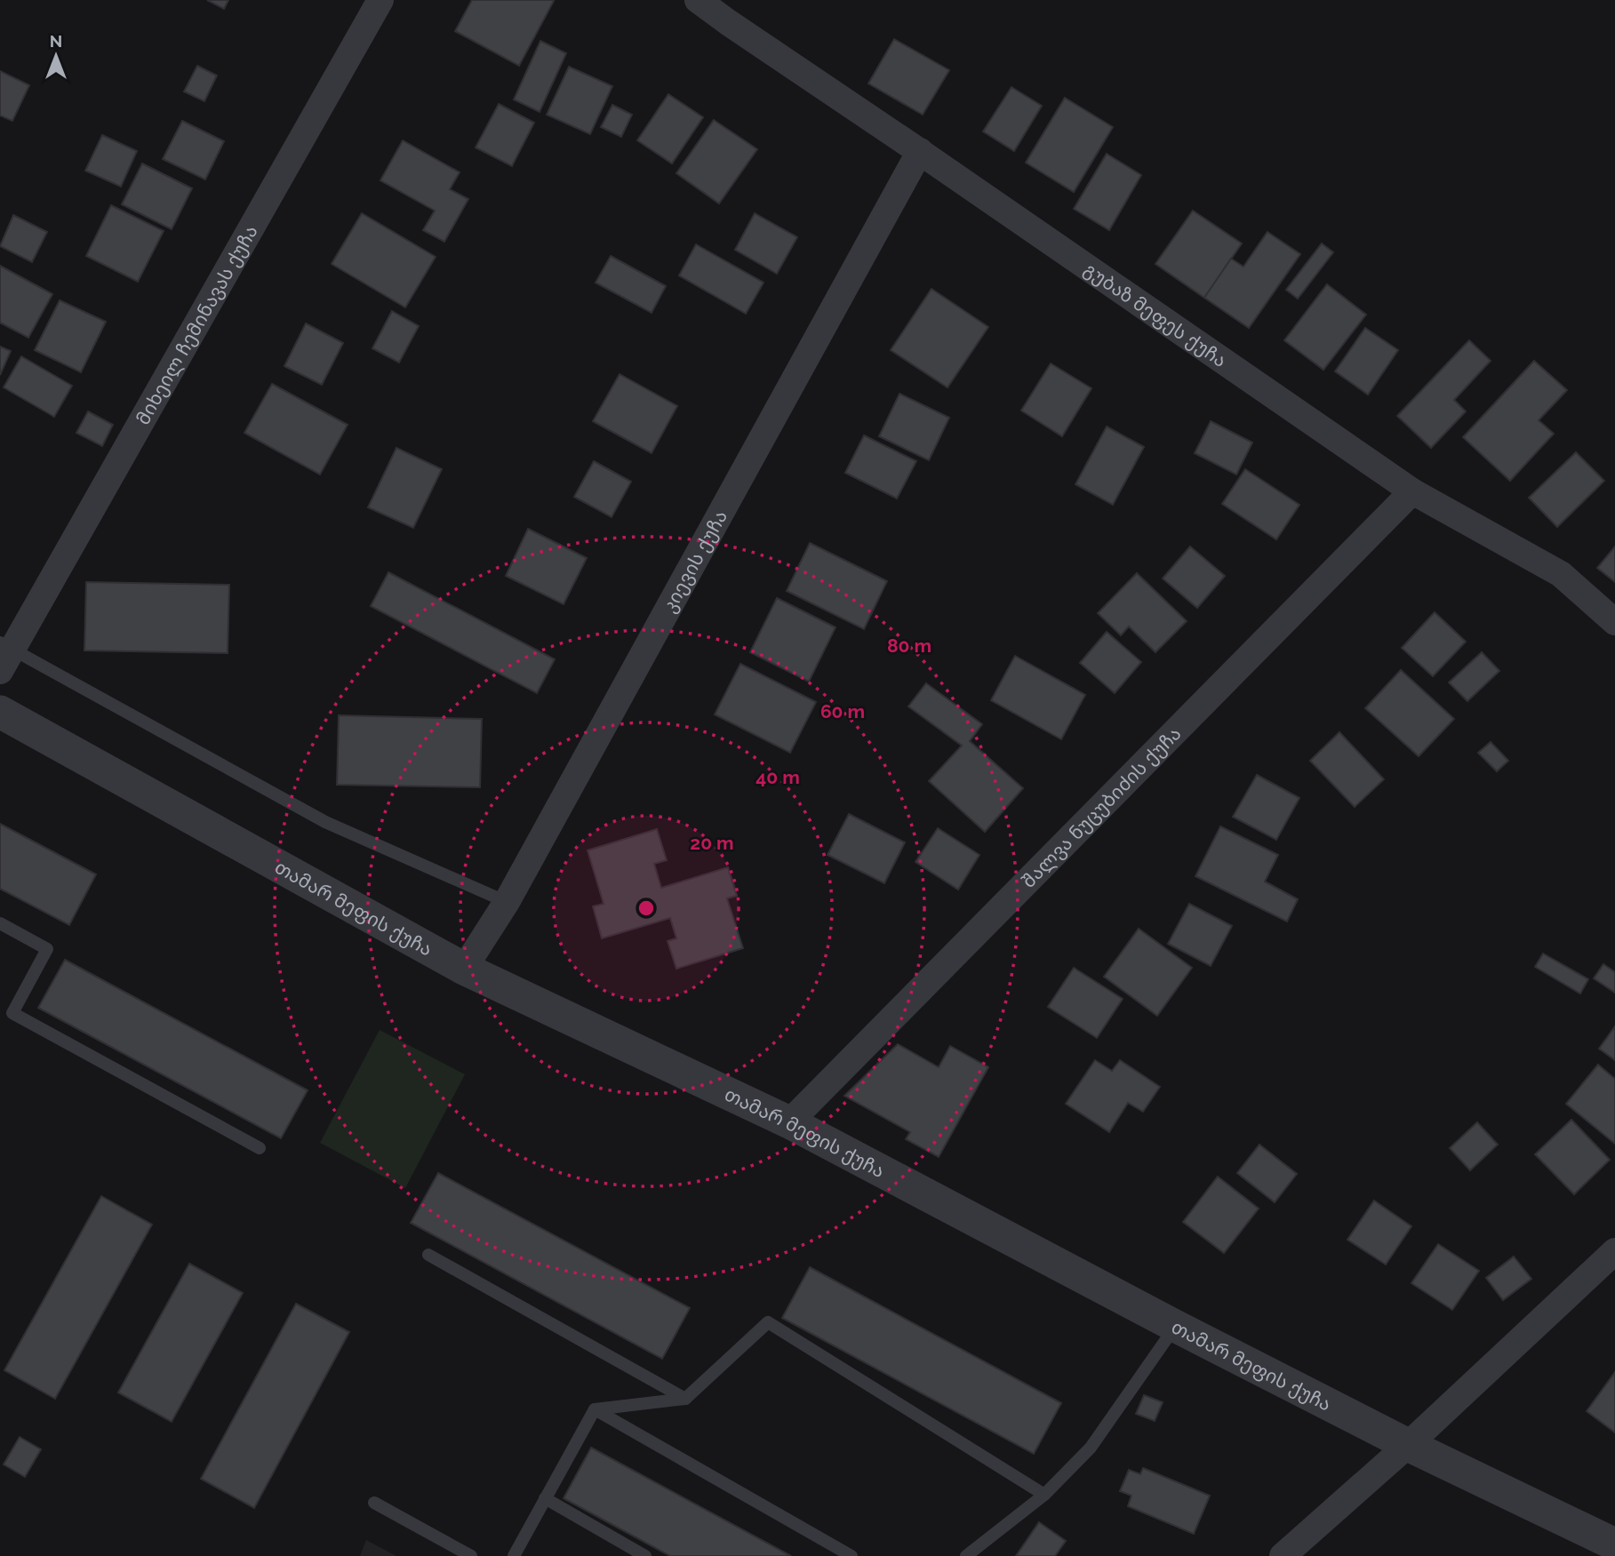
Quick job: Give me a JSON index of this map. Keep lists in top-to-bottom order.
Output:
{
  "streets": {
    "street": [
      "გუბაზ მეფეს ქუჩა",
      "მიხეილ ჩემინავას ქუჩა",
      "კიევის ქუჩა",
      "შალვა ნუცუბიძის ქუჩა",
      "თამარ მეფის ქუჩა"
    ]
  },
  "crossings": [
    ["გუბაზ მეფეს ქუჩა", "კიევის ქუჩა"],
    ["გუბაზ მეფეს ქუჩა", "შალვა ნუცუბიძის ქუჩა"],
    ["კიევის ქუჩა", "თამარ მეფის ქუჩა"],
    ["შალვა ნუცუბიძის ქუჩა", "თამარ მეფის ქუჩა"]
  ],
  "north": "top",
  "rings": [
    "80 m",
    "60 m",
    "40 m",
    "20 m"
  ]
}
